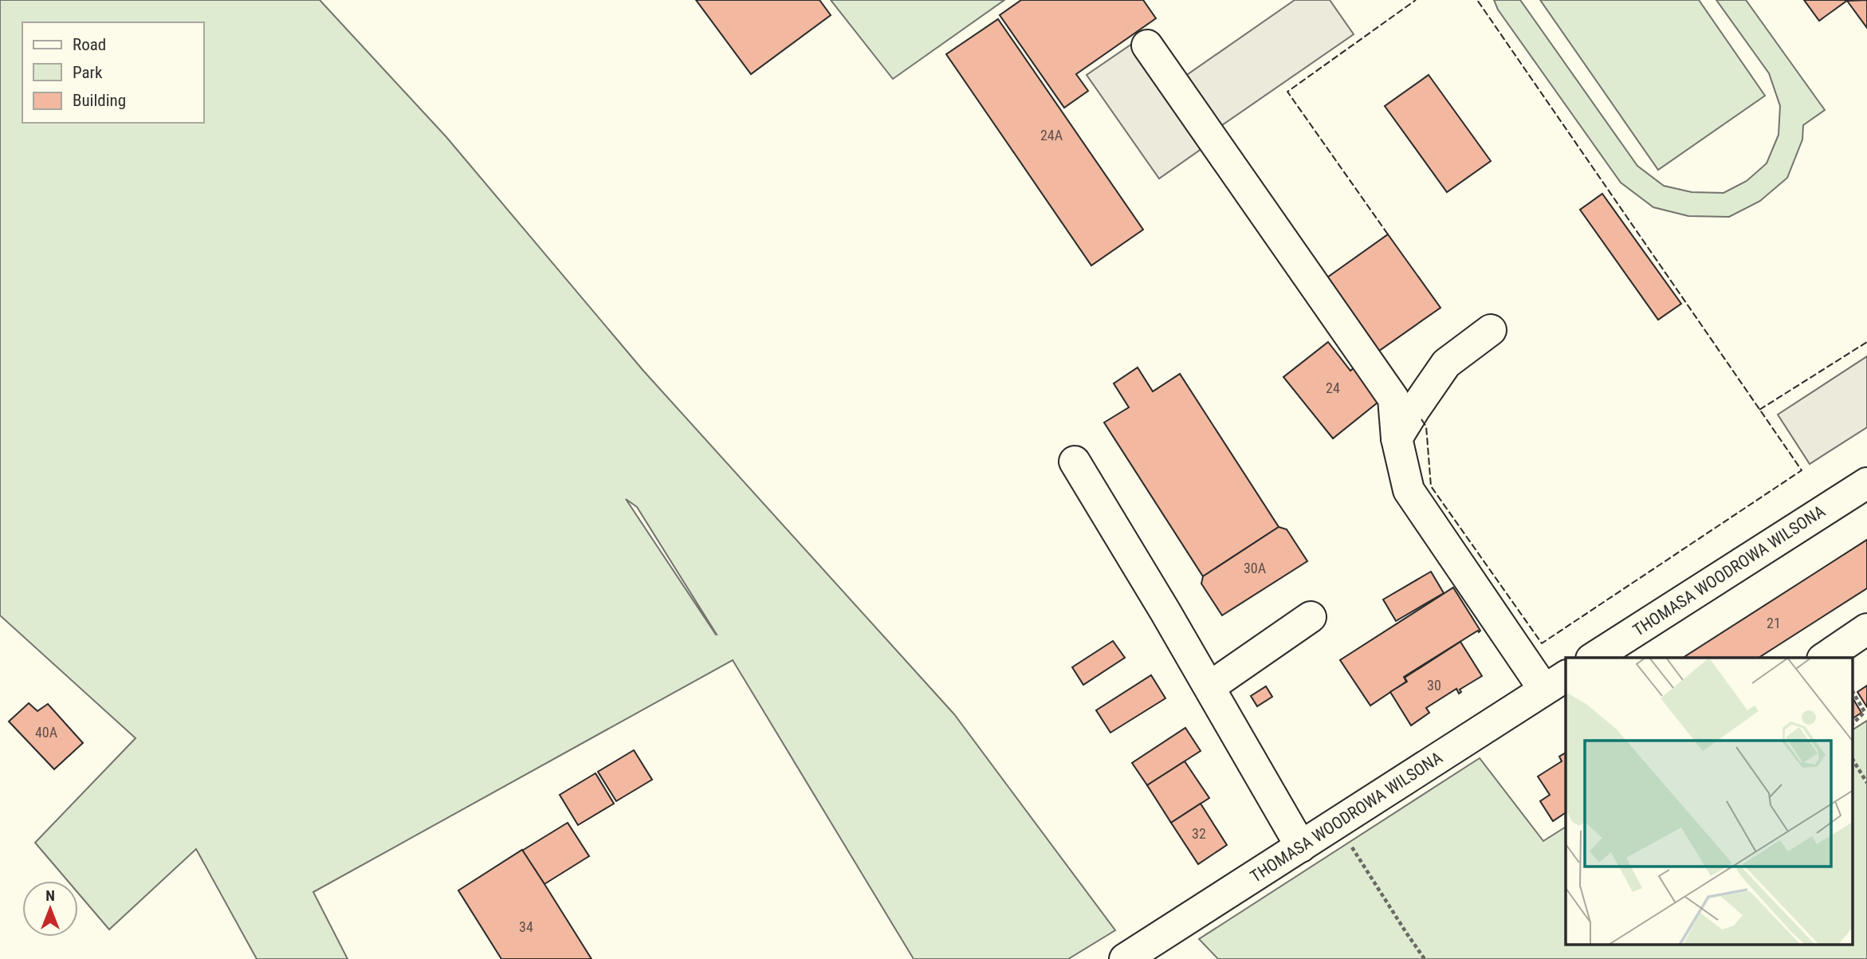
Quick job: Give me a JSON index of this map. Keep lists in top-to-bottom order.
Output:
{
  "streets": {
    "street": ["THOMASA WOODROWA WILSONA"]
  },
  "house_numbers": [
    "24A",
    "24",
    "30A",
    "21",
    "30",
    "40A",
    "32",
    "34"
  ],
  "legend": ["Road", "Park", "Building"],
  "north": "top"
}
